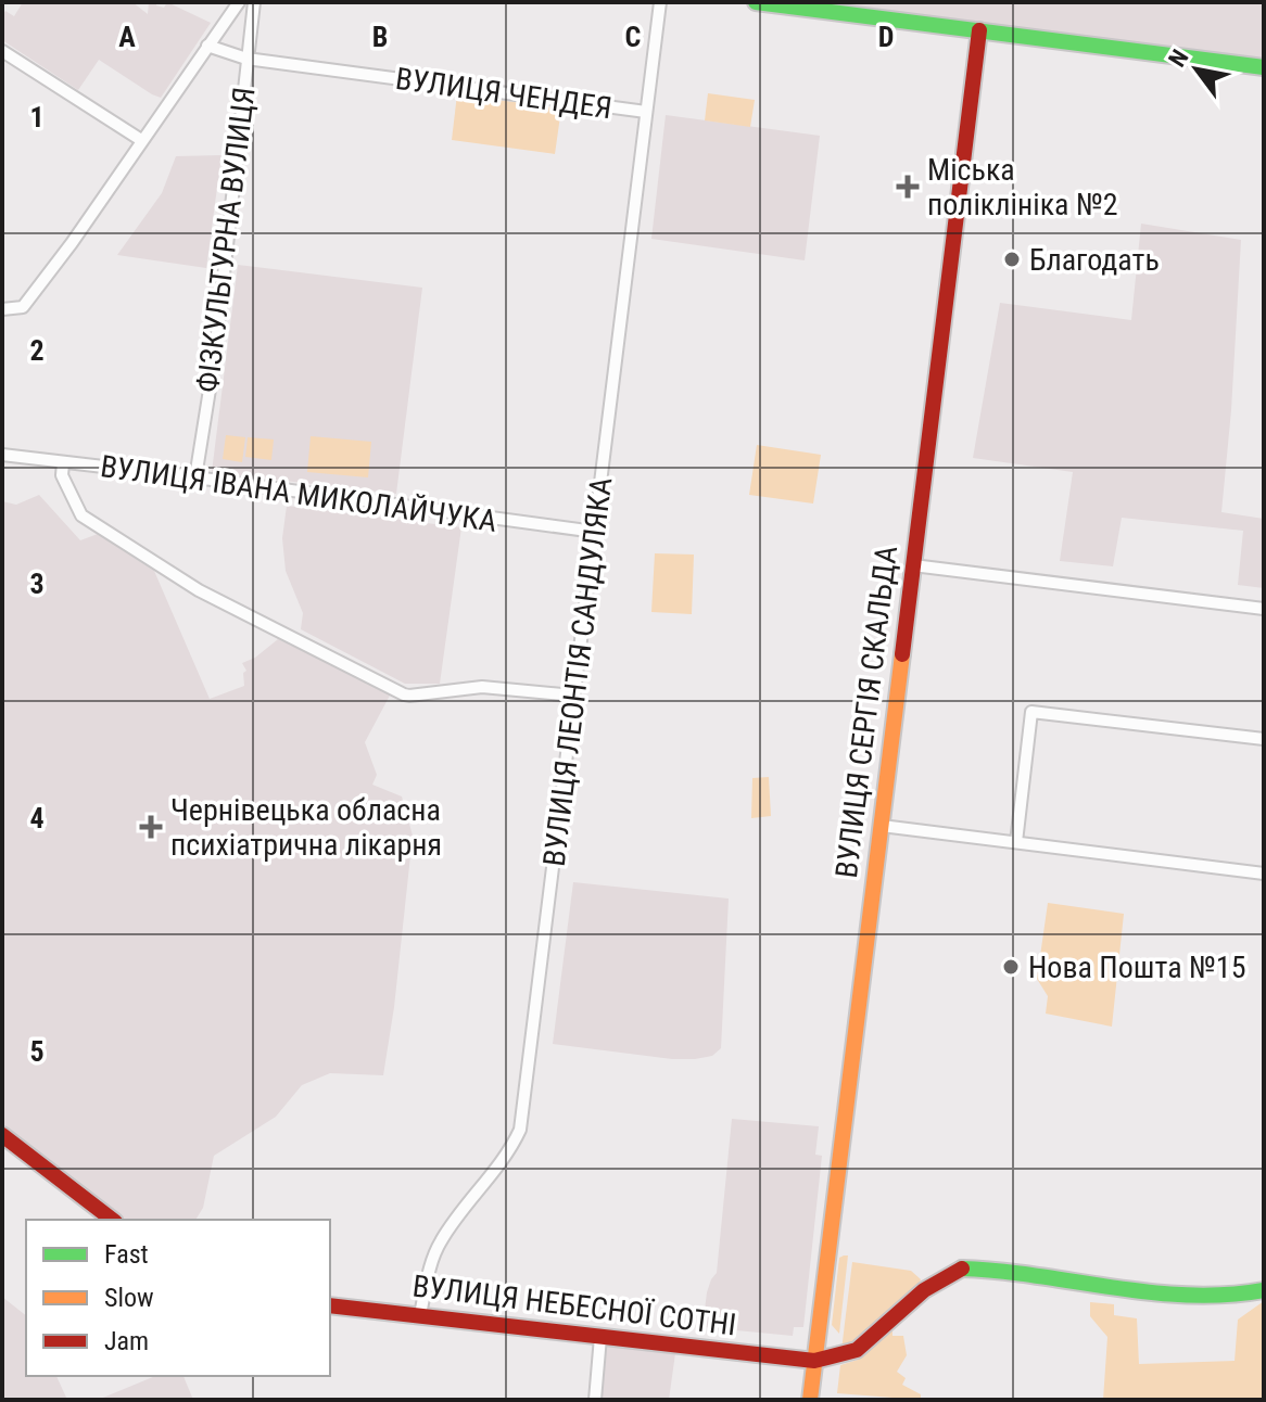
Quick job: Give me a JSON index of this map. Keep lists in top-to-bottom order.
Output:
{
  "streets": {
    "main road": ["ВУЛИЦЯ СЕРГІЯ СКАЛЬДА", "ВУЛИЦЯ НЕБЕСНОЇ СОТНІ"],
    "street": [
      "ВУЛИЦЯ ЧЕНДЕЯ",
      "ФІЗКУЛЬТУРНА ВУЛИЦЯ",
      "ВУЛИЦЯ ІВАНА МИКОЛАЙЧУКА",
      "ВУЛИЦЯ ЛЕОНТІЯ САНДУЛЯКА"
    ]
  },
  "crossings": [
    ["ВУЛИЦЯ ЧЕНДЕЯ", "ФІЗКУЛЬТУРНА ВУЛИЦЯ"],
    ["ВУЛИЦЯ ЧЕНДЕЯ", "ВУЛИЦЯ ЛЕОНТІЯ САНДУЛЯКА"],
    ["ФІЗКУЛЬТУРНА ВУЛИЦЯ", "ВУЛИЦЯ ІВАНА МИКОЛАЙЧУКА"],
    ["ВУЛИЦЯ ІВАНА МИКОЛАЙЧУКА", "ВУЛИЦЯ ЛЕОНТІЯ САНДУЛЯКА"],
    ["ВУЛИЦЯ ЛЕОНТІЯ САНДУЛЯКА", "ВУЛИЦЯ НЕБЕСНОЇ СОТНІ"],
    ["ВУЛИЦЯ СЕРГІЯ СКАЛЬДА", "ВУЛИЦЯ НЕБЕСНОЇ СОТНІ"]
  ],
  "places": {
    "health": ["Міська поліклініка №2", "Чернівецька обласна психіатрична лікарня"],
    "other": ["Благодать", "Нова Пошта №15"]
  },
  "legend": ["Fast", "Slow", "Jam"],
  "north": "top left",
  "grid": {
    "columns": [
      "A",
      "B",
      "C",
      "D"
    ],
    "rows": [
      "1",
      "2",
      "3",
      "4",
      "5"
    ]
  }
}
